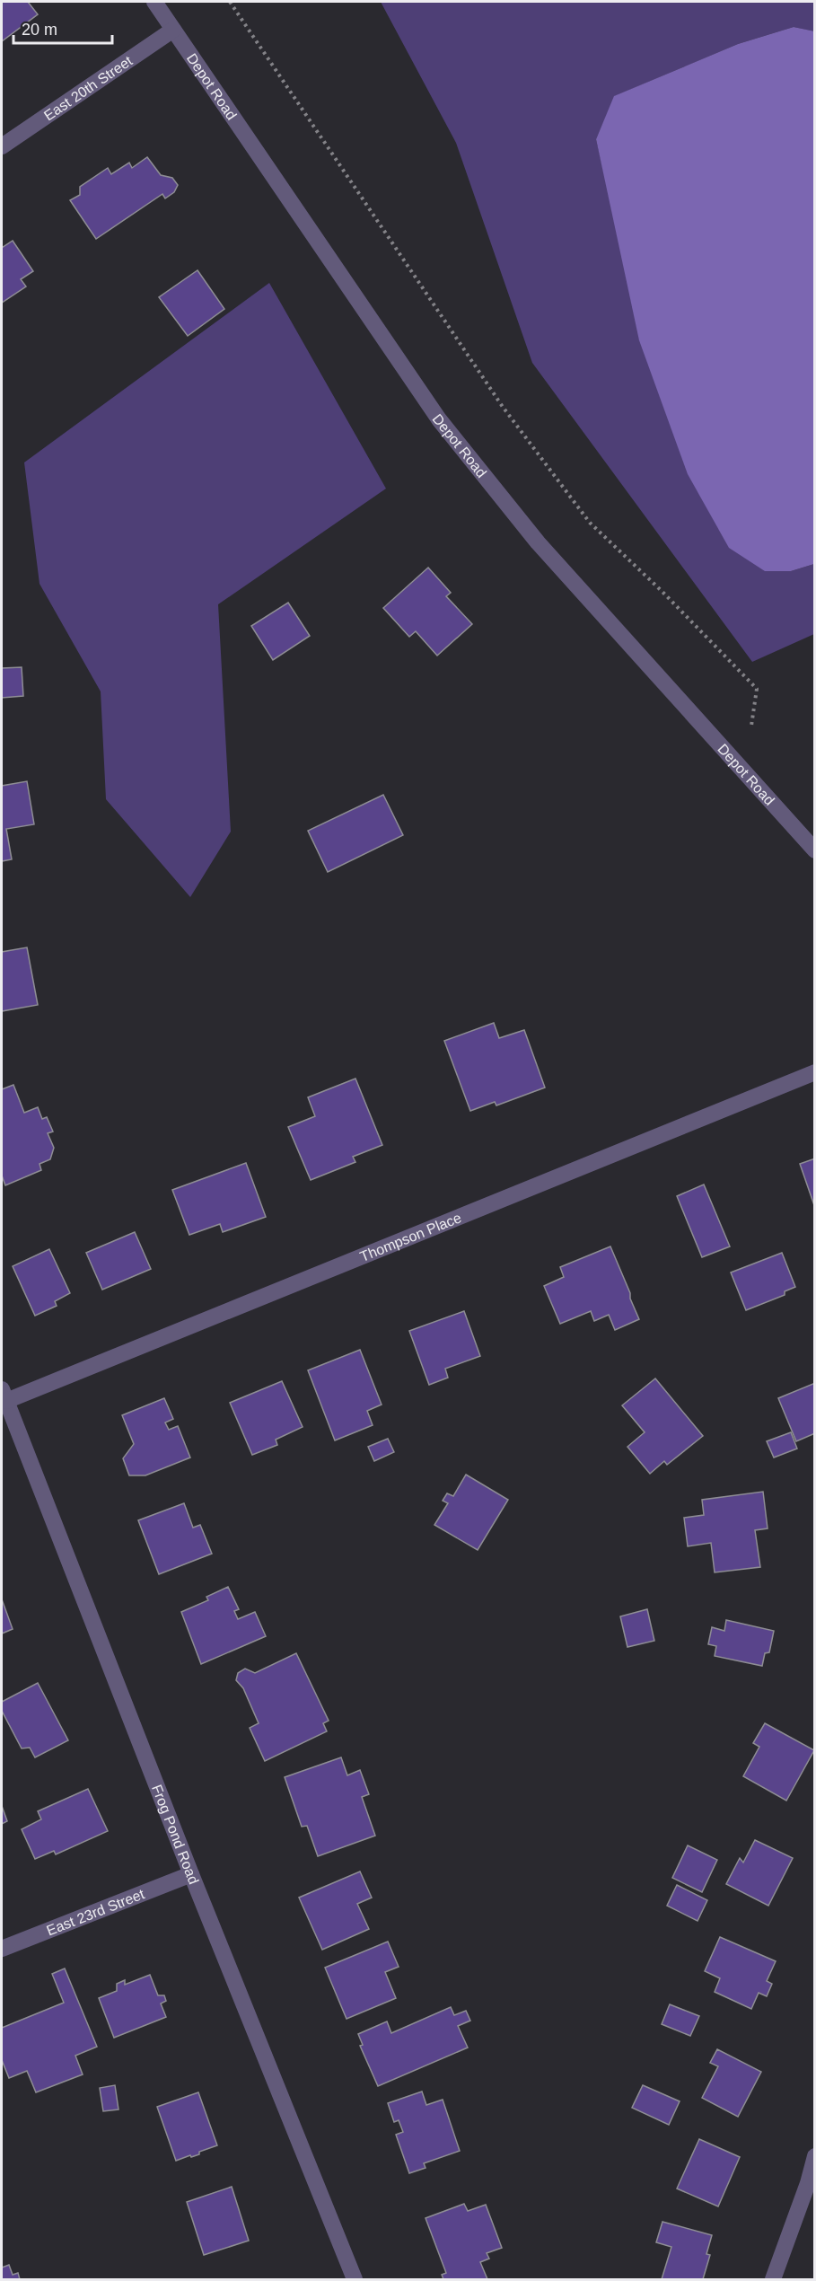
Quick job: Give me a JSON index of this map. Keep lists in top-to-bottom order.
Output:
{
  "streets": {
    "street": [
      "Depot Road",
      "East 20th Street",
      "Thompson Place",
      "Frog Pond Road",
      "East 23rd Street"
    ]
  },
  "crossings": [
    ["Depot Road", "East 20th Street"],
    ["Thompson Place", "Frog Pond Road"],
    ["Frog Pond Road", "East 23rd Street"]
  ],
  "scale_bar": "20 m"
}
